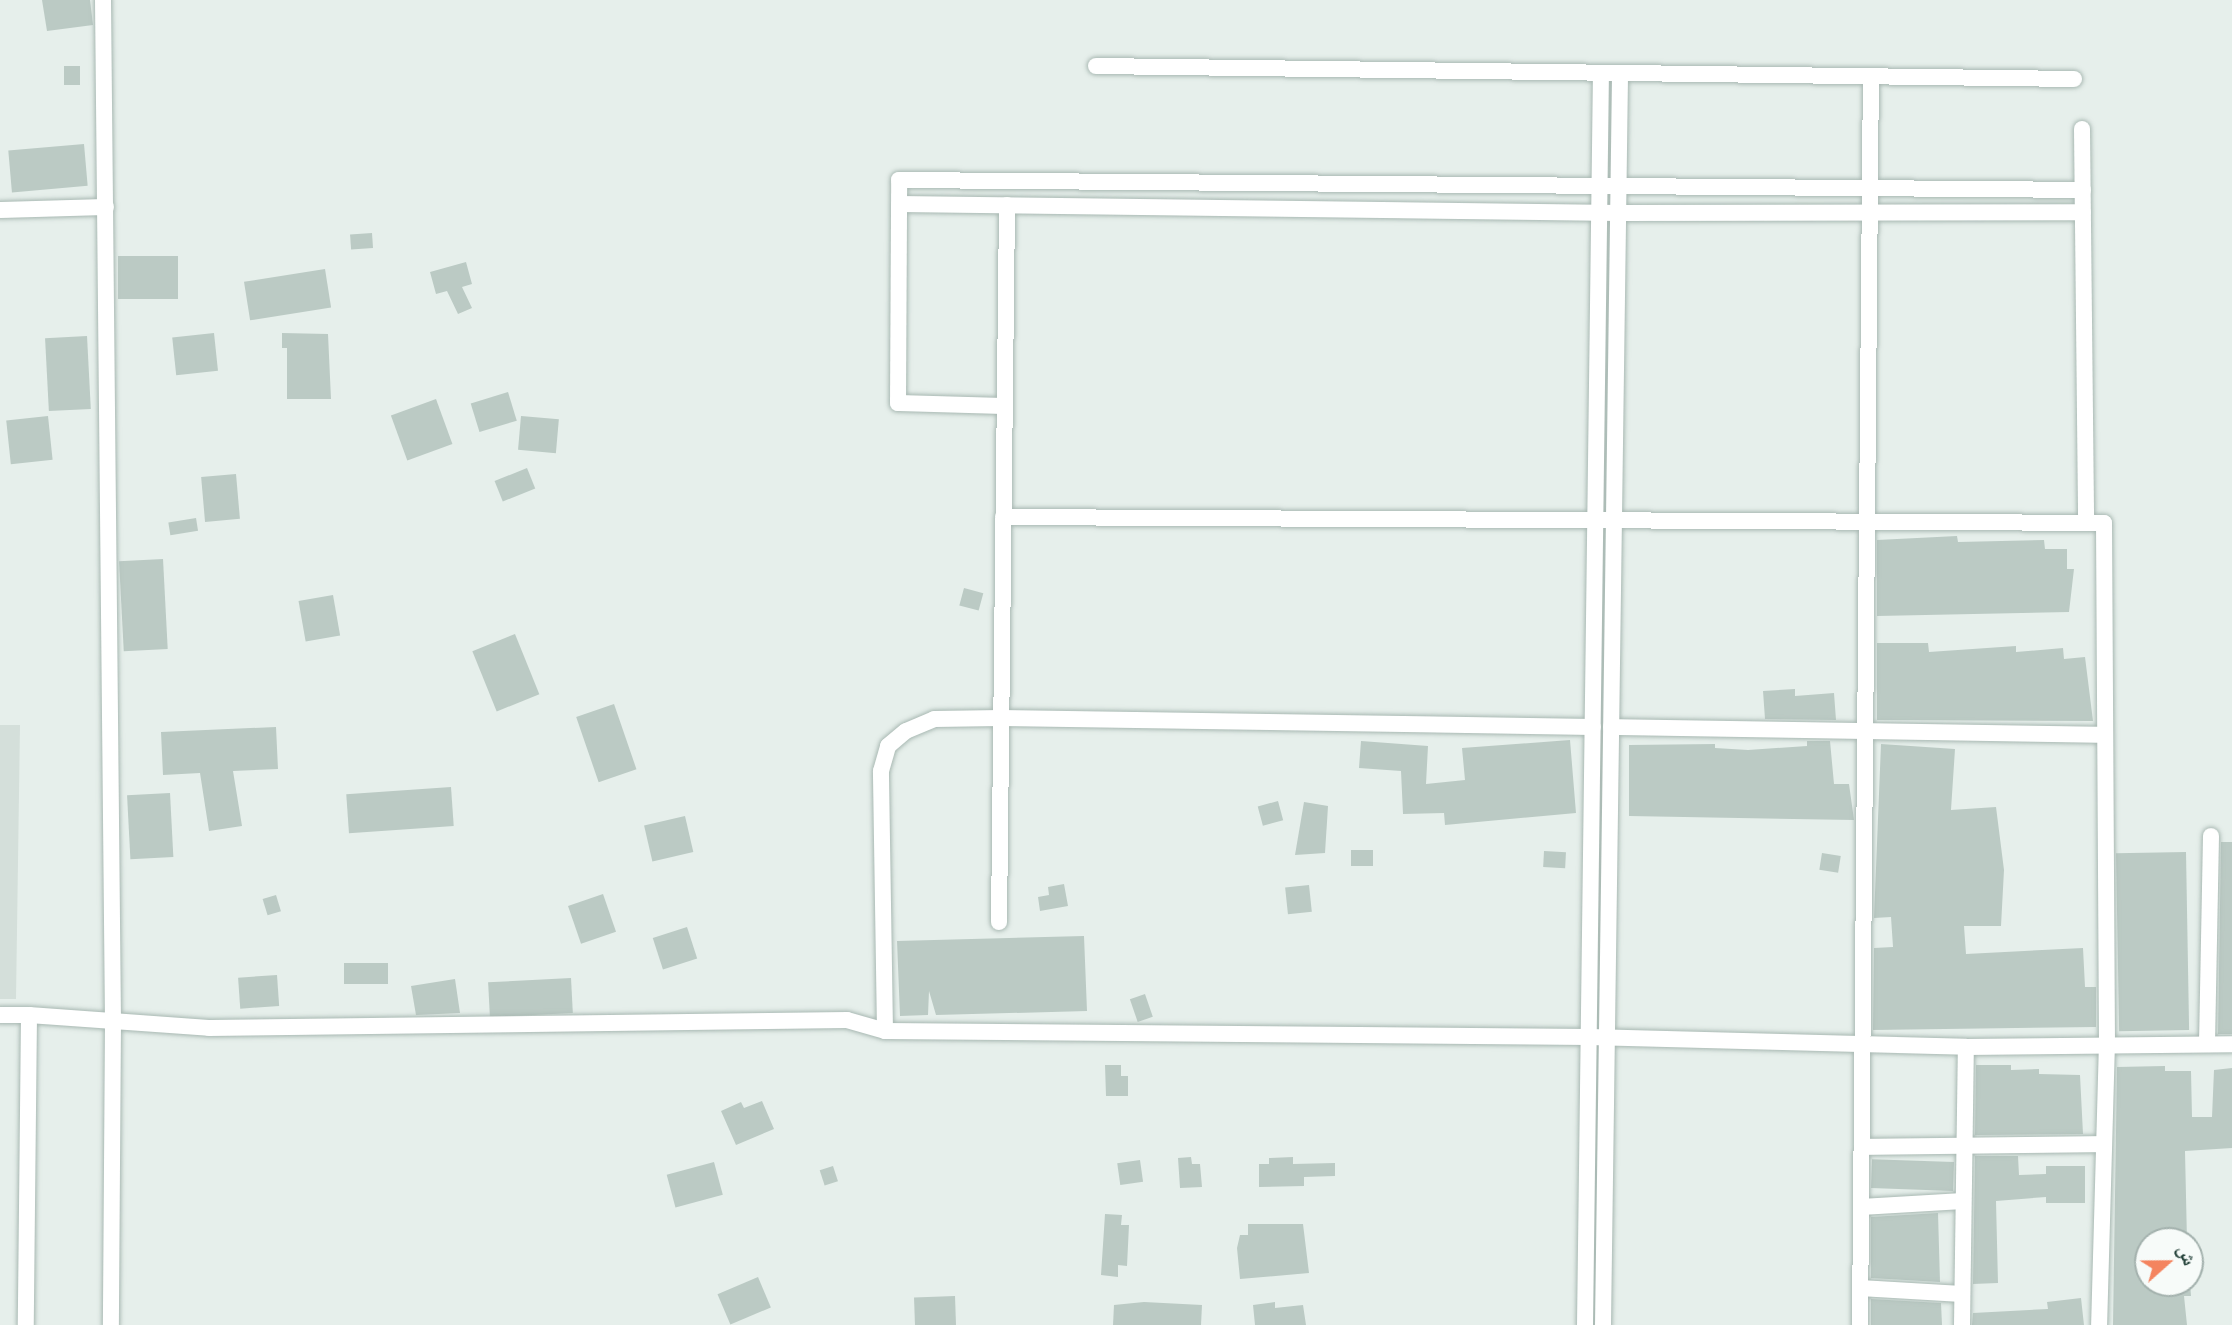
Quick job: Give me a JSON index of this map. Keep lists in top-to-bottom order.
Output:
{
  "north": "right"
}
